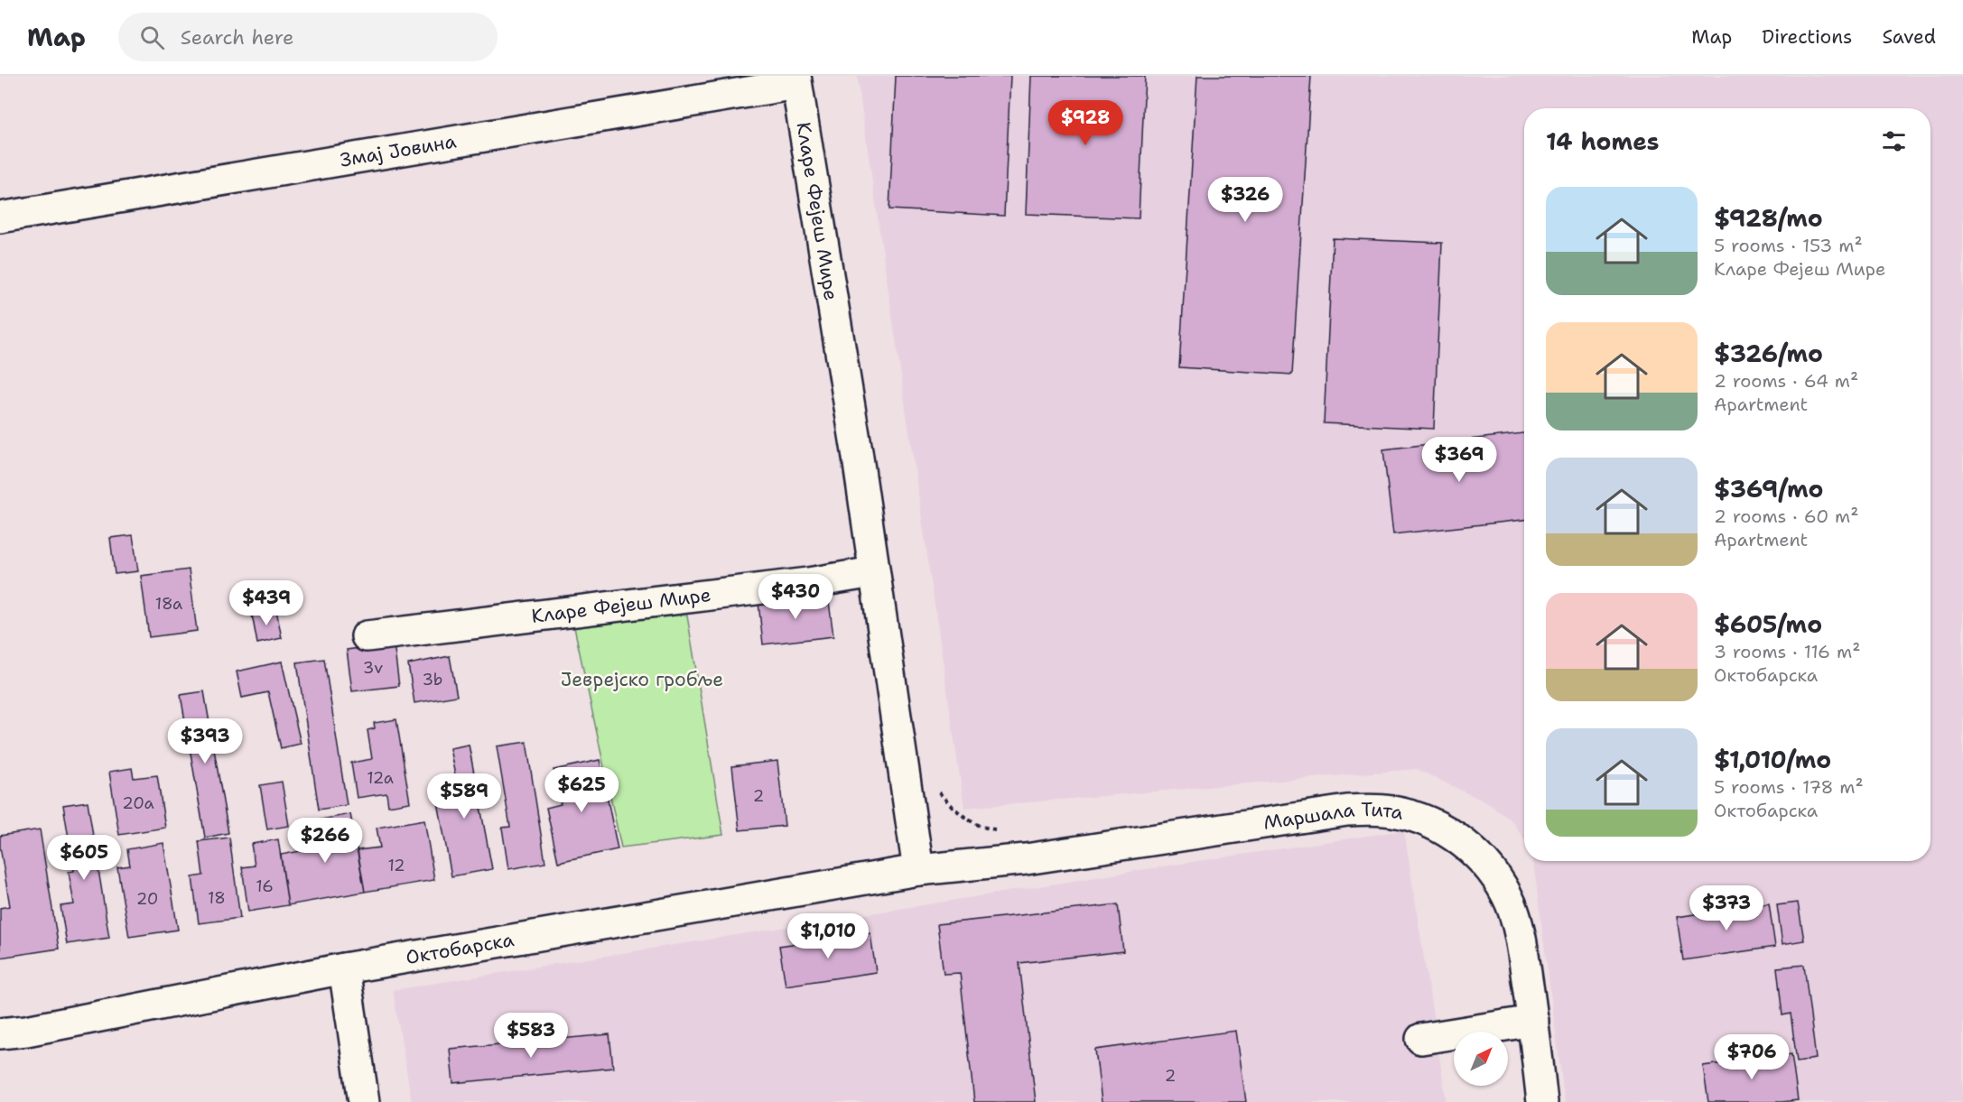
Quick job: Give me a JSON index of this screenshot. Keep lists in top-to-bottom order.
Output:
{
  "streets": {
    "street": [
      "Змај Јовина",
      "Кларе Фејеш Мире",
      "Маршала Тита",
      "Октобарска"
    ]
  },
  "crossings": [
    ["Змај Јовина", "Кларе Фејеш Мире"],
    ["Кларе Фејеш Мире", "Маршала Тита"],
    ["Кларе Фејеш Мире", "Октобарска"],
    ["Маршала Тита", "Октобарска"]
  ],
  "parks": ["Јеврејско гробље"],
  "house_numbers": [
    "18a",
    "3v",
    "3b",
    "12a",
    "2",
    "20a",
    "12",
    "16",
    "18",
    "20",
    "2"
  ],
  "north": "top right",
  "page": {
    "header": "Map",
    "search": "Search here",
    "nav": ["Map", "Directions", "Saved"],
    "price": [
      "$928",
      "$326",
      "$369",
      "$430",
      "$439",
      "$393",
      "$625",
      "$589",
      "$266",
      "$605",
      "$373",
      "$1,010",
      "$583",
      "$706"
    ],
    "heading": "14 homes",
    "list": [
      {
        "name": "$928/mo",
        "note": "5 rooms · 153 m² · Кларе Фејеш Мире"
      },
      {
        "name": "$326/mo",
        "note": "2 rooms · 64 m² · Apartment"
      },
      {
        "name": "$369/mo",
        "note": "2 rooms · 60 m² · Apartment"
      },
      {
        "name": "$605/mo",
        "note": "3 rooms · 116 m² · Октобарска"
      },
      {
        "name": "$1,010/mo",
        "note": "5 rooms · 178 m² · Октобарска"
      }
    ]
  }
}
